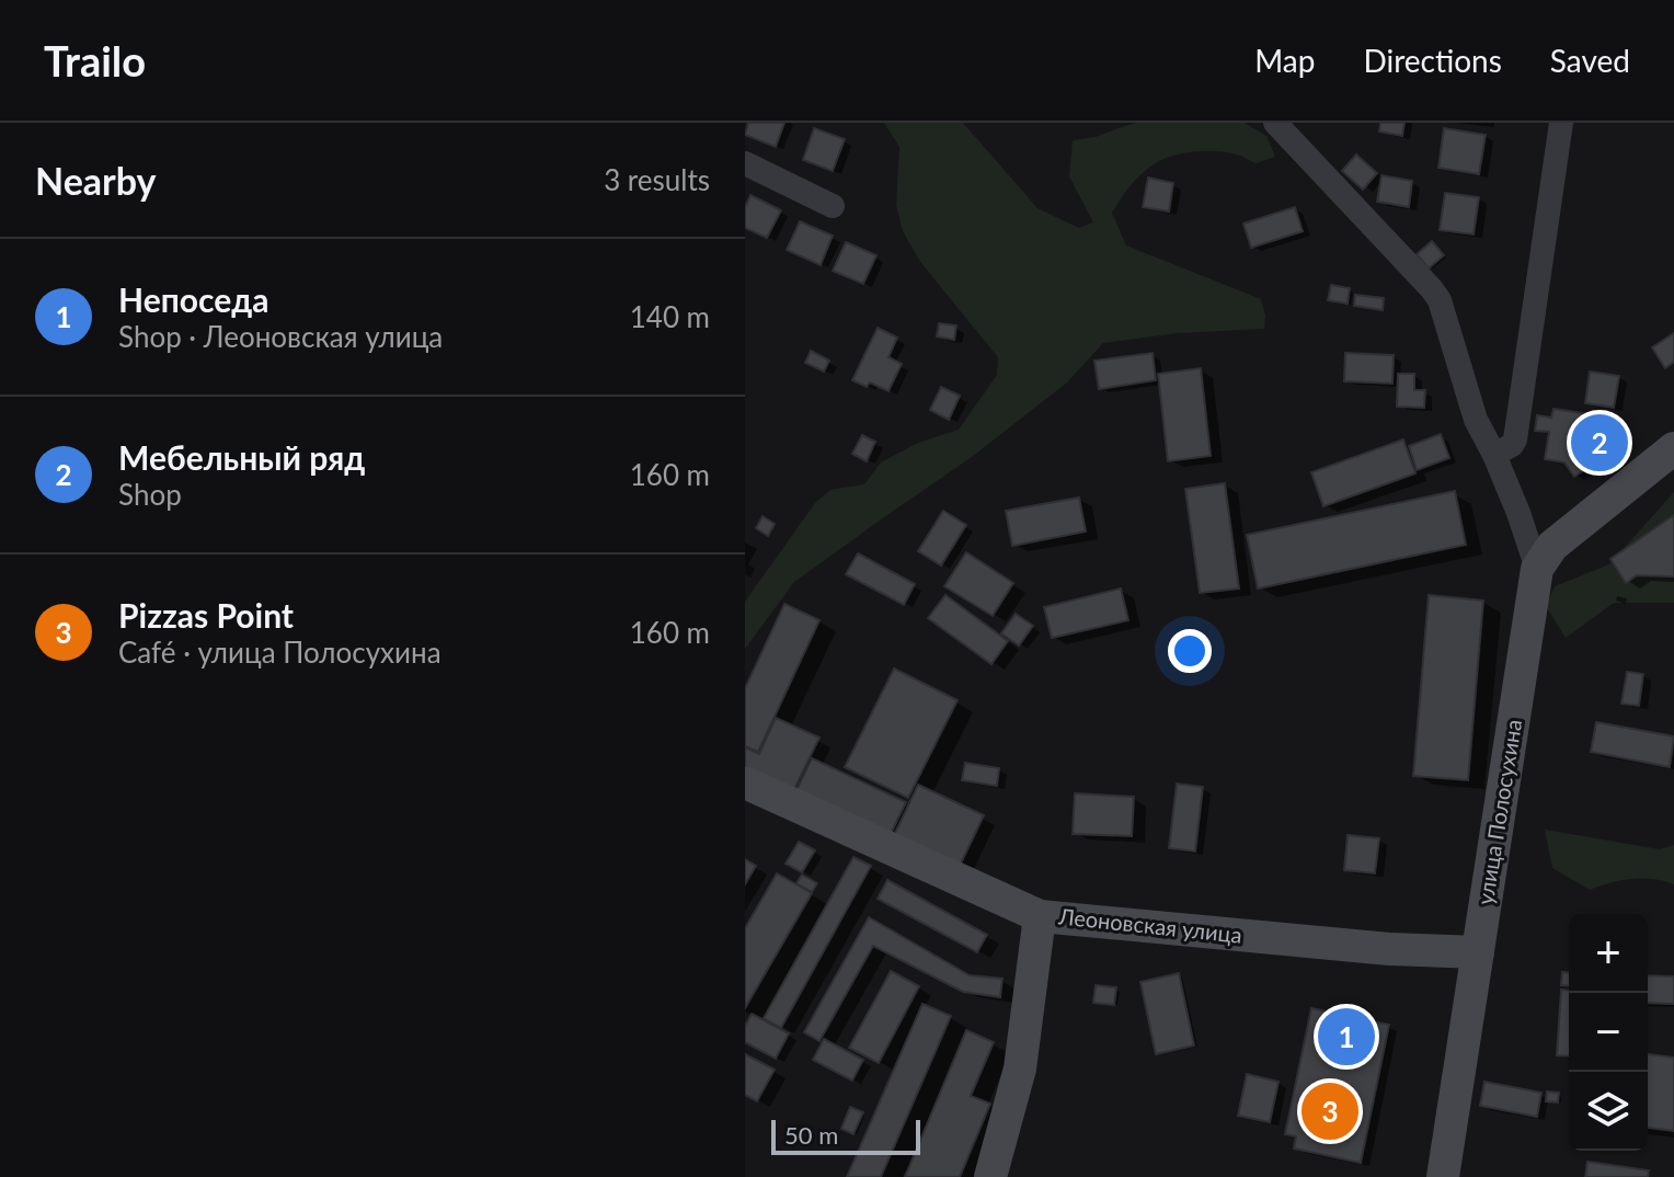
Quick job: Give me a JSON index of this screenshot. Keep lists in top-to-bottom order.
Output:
{
  "streets": {
    "street": ["улица Полосухина", "Леоновская улица"]
  },
  "crossings": [
    ["улица Полосухина", "Леоновская улица"]
  ],
  "scale_bar": "50 m",
  "page": {
    "header": "Trailo",
    "nav": ["Map", "Directions", "Saved"],
    "heading": ["Nearby", "3 results"],
    "list": [
      {
        "mark": "1",
        "name": "Непоседа",
        "note": "Shop · Леоновская улица",
        "value": "140 m"
      },
      {
        "mark": "2",
        "name": "Мебельный ряд",
        "note": "Shop",
        "value": "160 m"
      },
      {
        "mark": "3",
        "name": "Pizzas Point",
        "note": "Café · улица Полосухина",
        "value": "160 m"
      }
    ],
    "pins": ["2", "1", "3"],
    "map_buttons": ["+", "−"],
    "scale": "50 m"
  }
}
